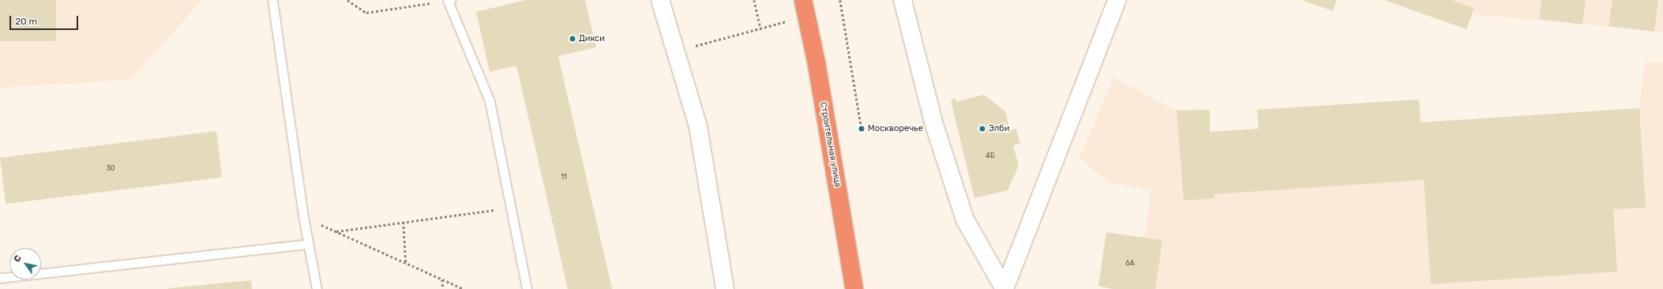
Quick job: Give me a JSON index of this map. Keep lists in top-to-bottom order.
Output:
{
  "streets": {
    "highway": ["Строительная улица"]
  },
  "places": ["Дикси", "Москворечье", "Элби"],
  "house_numbers": [
    "4Б",
    "30",
    "11",
    "6А"
  ],
  "scale_bar": "20 m",
  "north": "top left"
}
